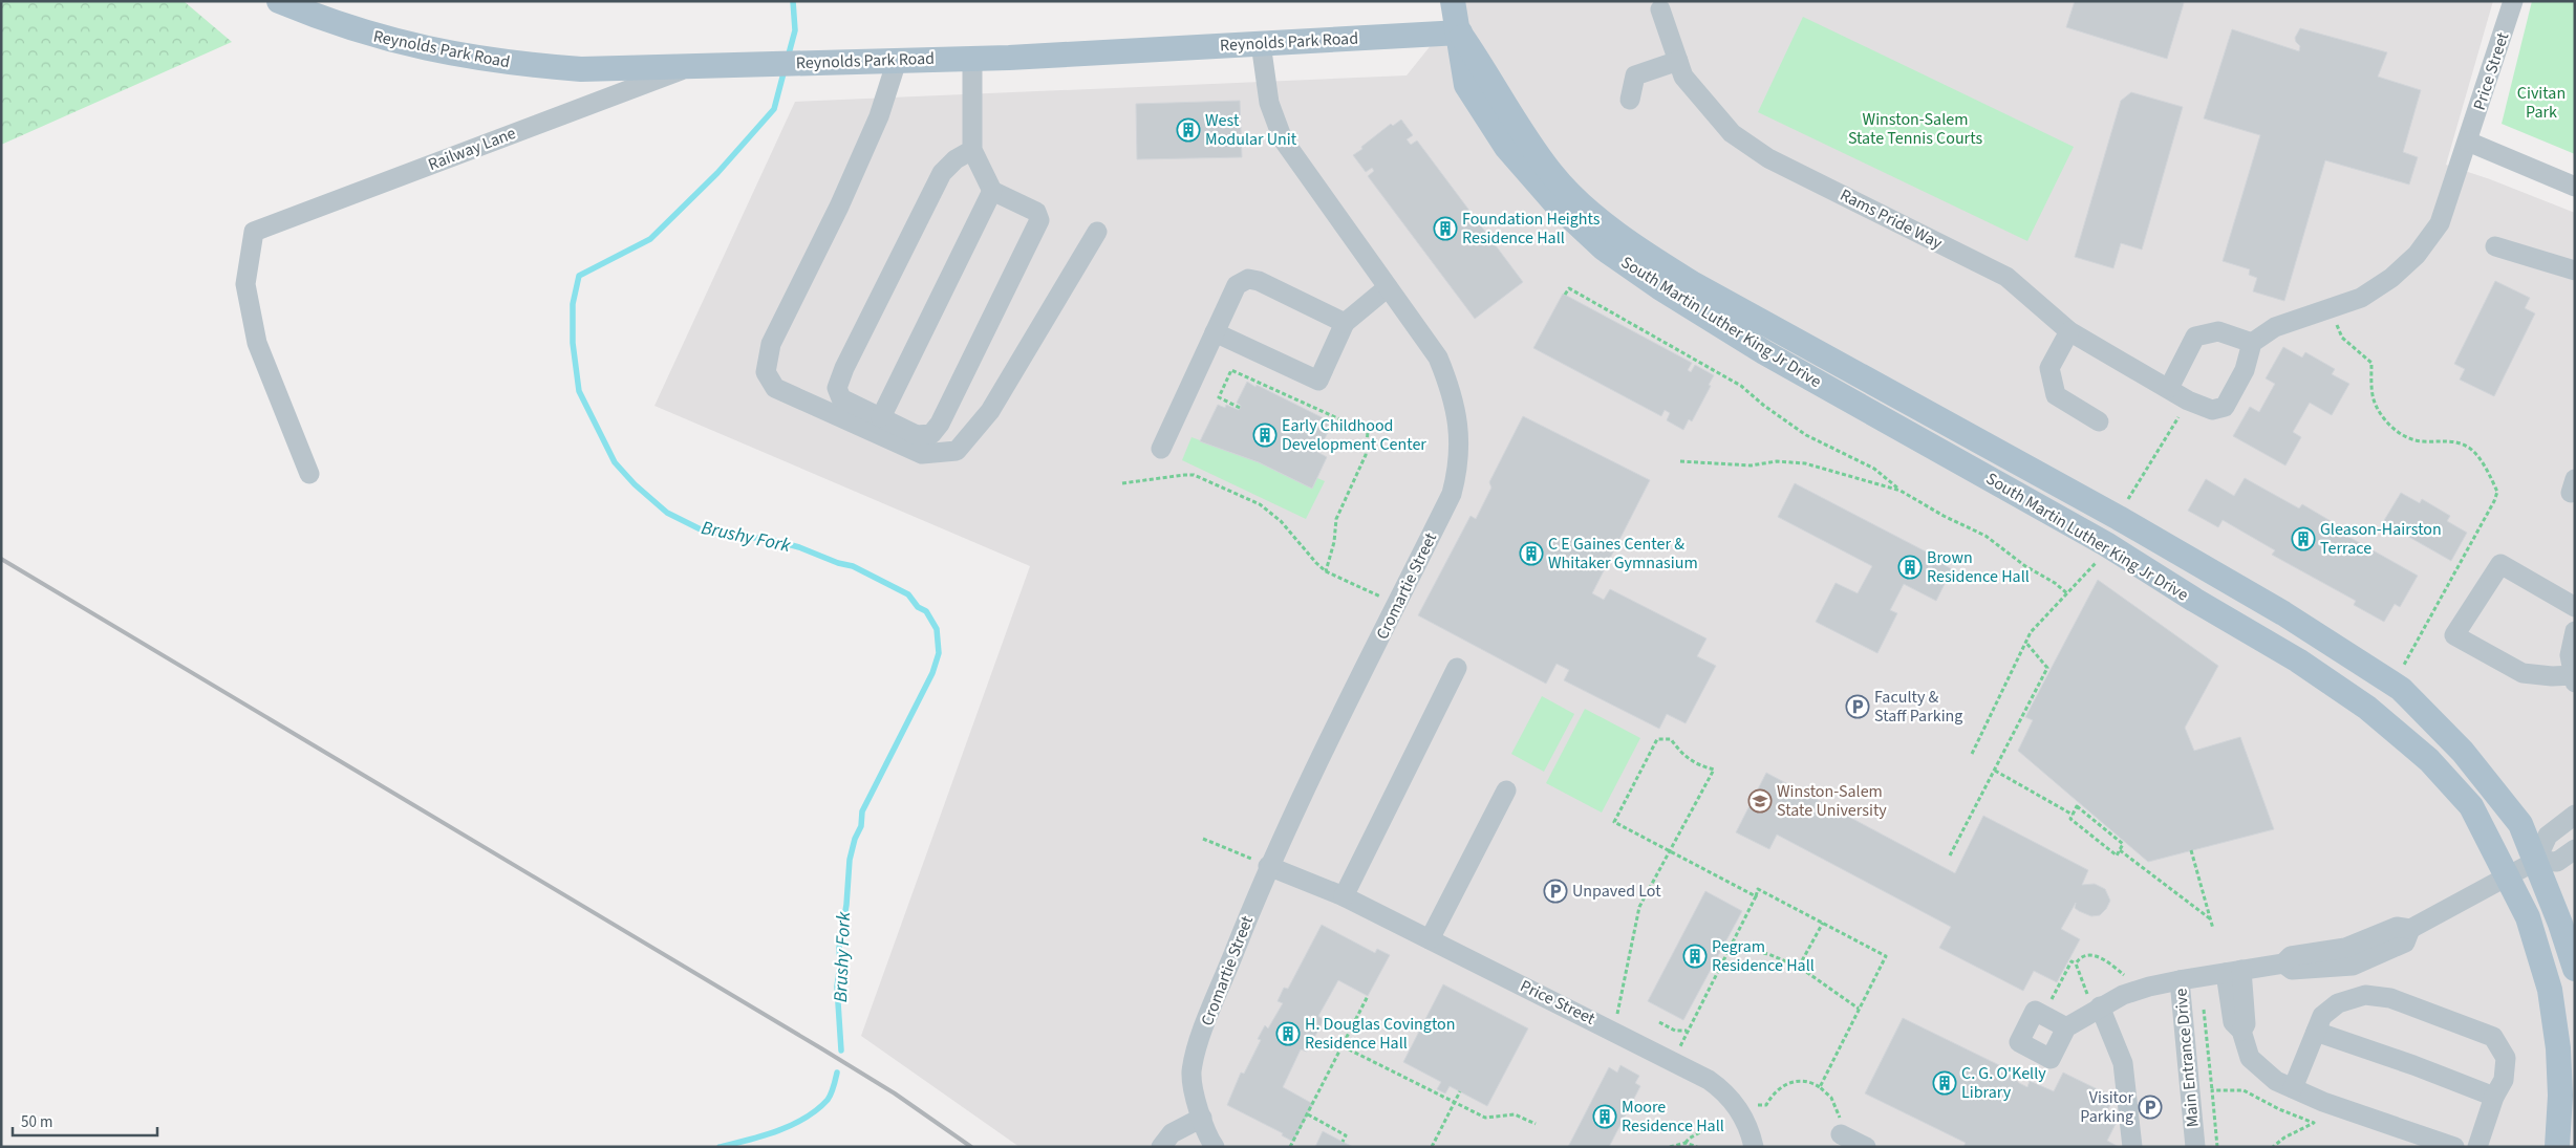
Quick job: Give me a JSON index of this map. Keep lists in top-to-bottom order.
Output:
{
  "streets": {
    "main road": ["Reynolds Park Road", "South Martin Luther King Jr Drive"],
    "street": [
      "Price Street",
      "Railway Lane",
      "Rams Pride Way",
      "Cromartie Street",
      "Main Entrance Drive"
    ]
  },
  "crossings": [
    ["Reynolds Park Road", "Railway Lane"],
    ["Reynolds Park Road", "South Martin Luther King Jr Drive"],
    ["Reynolds Park Road", "Cromartie Street"],
    ["Price Street", "Rams Pride Way"],
    ["Price Street", "Cromartie Street"],
    ["South Martin Luther King Jr Drive", "Main Entrance Drive"]
  ],
  "water": ["Brushy Fork"],
  "parks": ["Civitan Park", "Winston-Salem State Tennis Courts"],
  "places": {
    "building": [
      "West Modular Unit",
      "Foundation Heights Residence Hall",
      "Early Childhood Development Center",
      "Gleason-Hairston Terrace",
      "C E Gaines Center & Whitaker Gymnasium",
      "Brown Residence Hall",
      "Pegram Residence Hall",
      "H. Douglas Covington Residence Hall",
      "C. G. O'Kelly Library",
      "Moore Residence Hall"
    ],
    "parking": ["Faculty & Staff Parking", "Unpaved Lot", "Visitor Parking"],
    "school or university": ["Winston-Salem State University"]
  },
  "scale_bar": "50 m"
}
